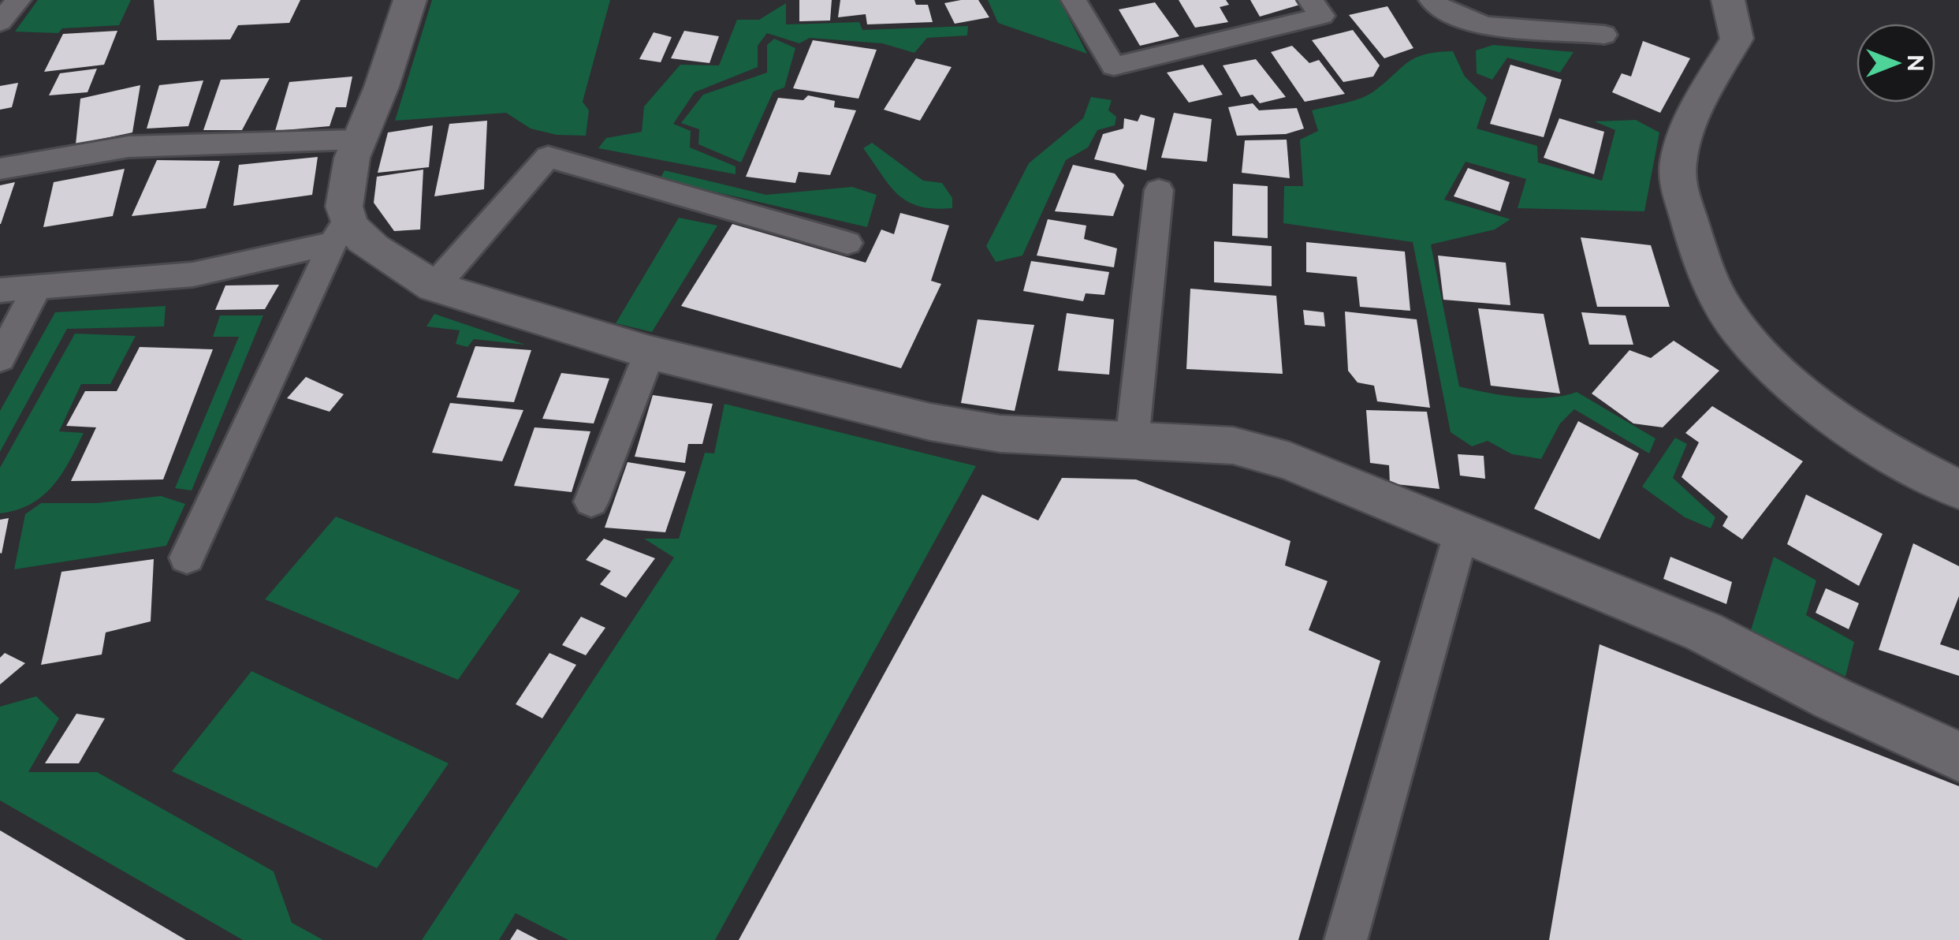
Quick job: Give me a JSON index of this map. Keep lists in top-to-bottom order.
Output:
{
  "north": "right"
}
